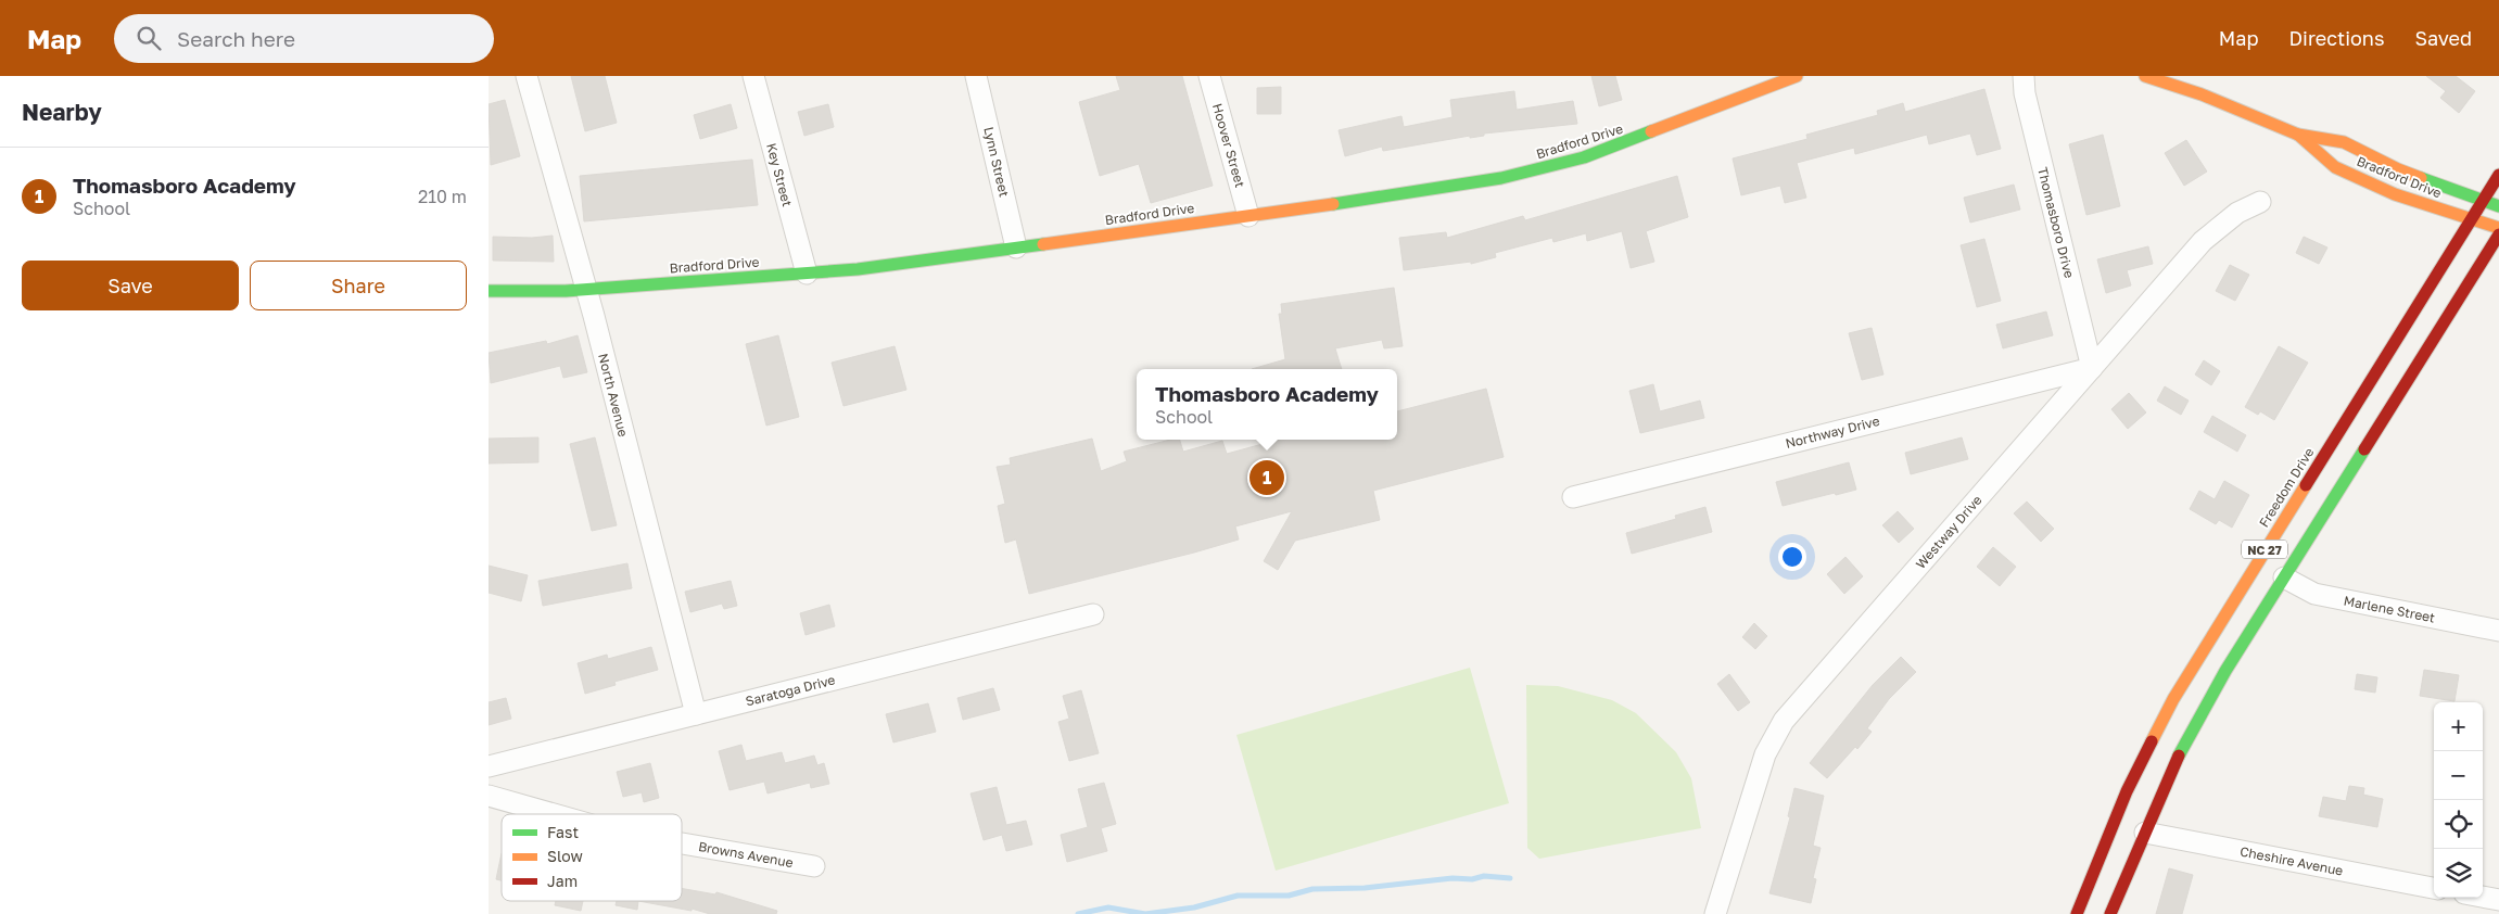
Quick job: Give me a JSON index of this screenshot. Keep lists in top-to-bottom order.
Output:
{
  "streets": {
    "street": [
      "Bradford Drive",
      "Hoover Street",
      "Lynn Street",
      "Key Street",
      "Thomasboro Drive",
      "North Avenue",
      "Northway Drive",
      "Freedom Drive",
      "Westway Drive",
      "NC 27",
      "Marlene Street",
      "Saratoga Drive",
      "Browns Avenue",
      "Cheshire Avenue"
    ]
  },
  "crossings": [
    ["Bradford Drive", "Hoover Street"],
    ["Bradford Drive", "Lynn Street"],
    ["Bradford Drive", "Key Street"],
    ["Bradford Drive", "North Avenue"],
    ["Bradford Drive", "Freedom Drive"],
    ["Thomasboro Drive", "Northway Drive"],
    ["Thomasboro Drive", "Westway Drive"],
    ["North Avenue", "Saratoga Drive"],
    ["Northway Drive", "Westway Drive"],
    ["NC 27", "Marlene Street"],
    ["NC 27", "Cheshire Avenue"]
  ],
  "legend": ["Fast", "Slow", "Jam"],
  "page": {
    "header": "Map",
    "search": "Search here",
    "nav": ["Map", "Directions", "Saved"],
    "heading": "Nearby",
    "list": [
      {
        "mark": "1",
        "name": "Thomasboro Academy",
        "note": "School",
        "value": "210 m"
      }
    ],
    "buttons": ["Save", "Share"],
    "popup": ["Thomasboro Academy", "School"],
    "pins": "1",
    "map_buttons": ["+", "−"]
  }
}
